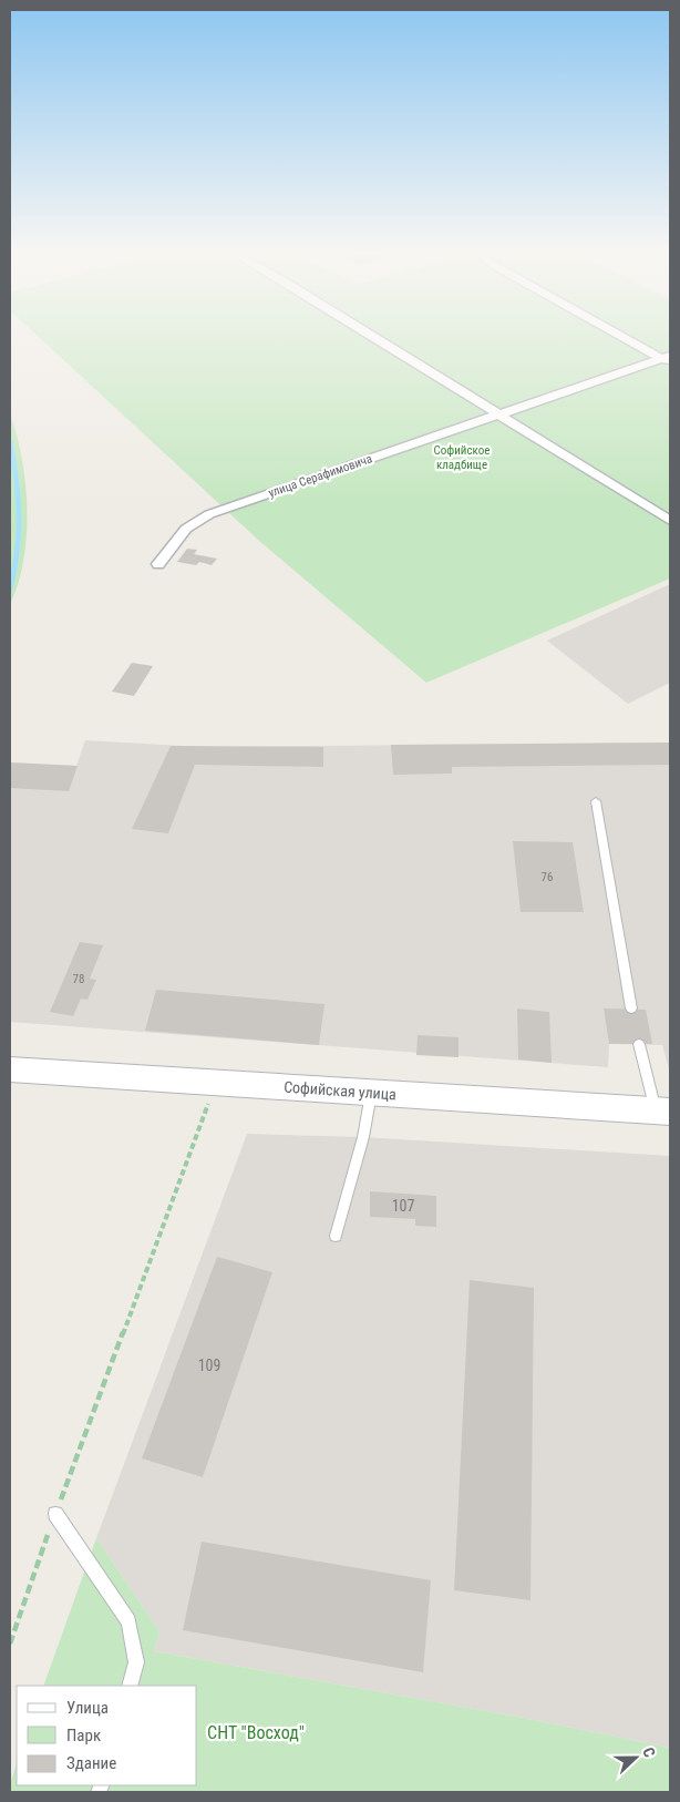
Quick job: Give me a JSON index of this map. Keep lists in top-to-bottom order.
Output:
{
  "streets": {
    "main road": ["Софийская улица"],
    "street": ["улица Серафимовича"]
  },
  "parks": ["Софийское кладбище", "СНТ \"Восход\""],
  "house_numbers": [
    "76",
    "78",
    "107",
    "109"
  ],
  "legend": ["Улица", "Парк", "Здание"],
  "north": "right"
}
